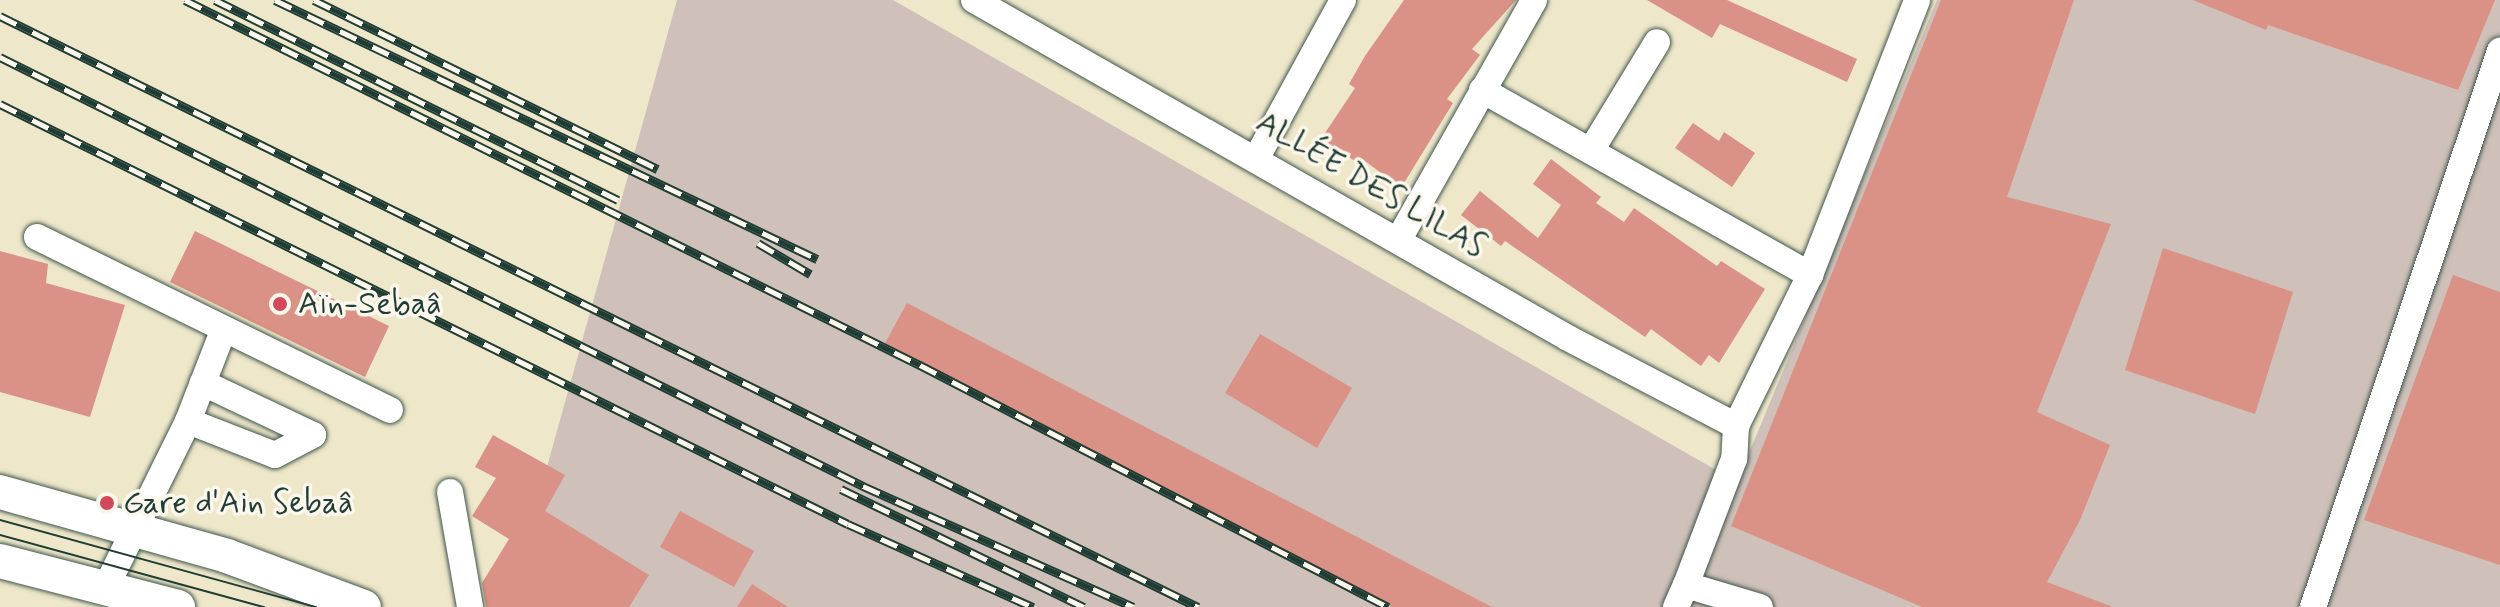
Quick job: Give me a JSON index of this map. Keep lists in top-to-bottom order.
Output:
{
  "streets": {
    "street": ["ALLÉE DES LILAS"]
  },
  "places": ["Aïn-Sebaâ", "Gare d'Ain Sebaâ"]
}
